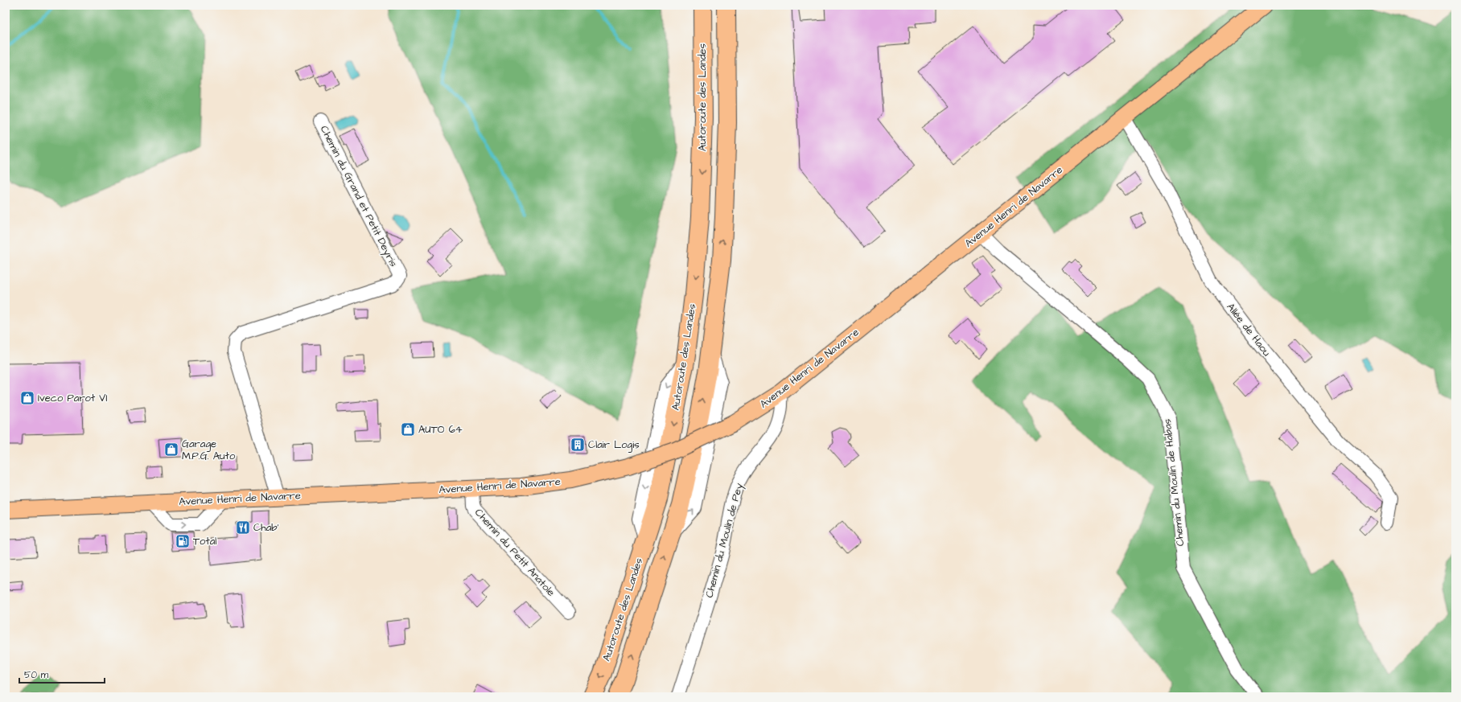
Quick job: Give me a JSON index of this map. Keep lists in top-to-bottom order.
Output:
{
  "streets": {
    "highway": ["Autoroute des Landes"],
    "main road": ["Avenue Henri de Navarre"],
    "street": [
      "Chemin du Grand et Petit Deyris",
      "Allée de Haou",
      "Chemin du Moulin de Habas",
      "Chemin du Moulin de Pey",
      "Chemin du Petit Anatole"
    ]
  },
  "crossings": [
    ["Chemin du Grand et Petit Deyris", "Avenue Henri de Navarre"],
    ["Avenue Henri de Navarre", "Allée de Haou"],
    ["Avenue Henri de Navarre", "Chemin du Moulin de Habas"],
    ["Avenue Henri de Navarre", "Chemin du Moulin de Pey"],
    ["Avenue Henri de Navarre", "Chemin du Petit Anatole"]
  ],
  "places": {
    "shop": ["Iveco Parot VI", "AUTO 64", "Garage M.P.G. Auto"],
    "building": ["Clair Logis"],
    "restaurant": ["Chab'"],
    "fuel station": ["Total"]
  },
  "scale_bar": "50 m"
}
